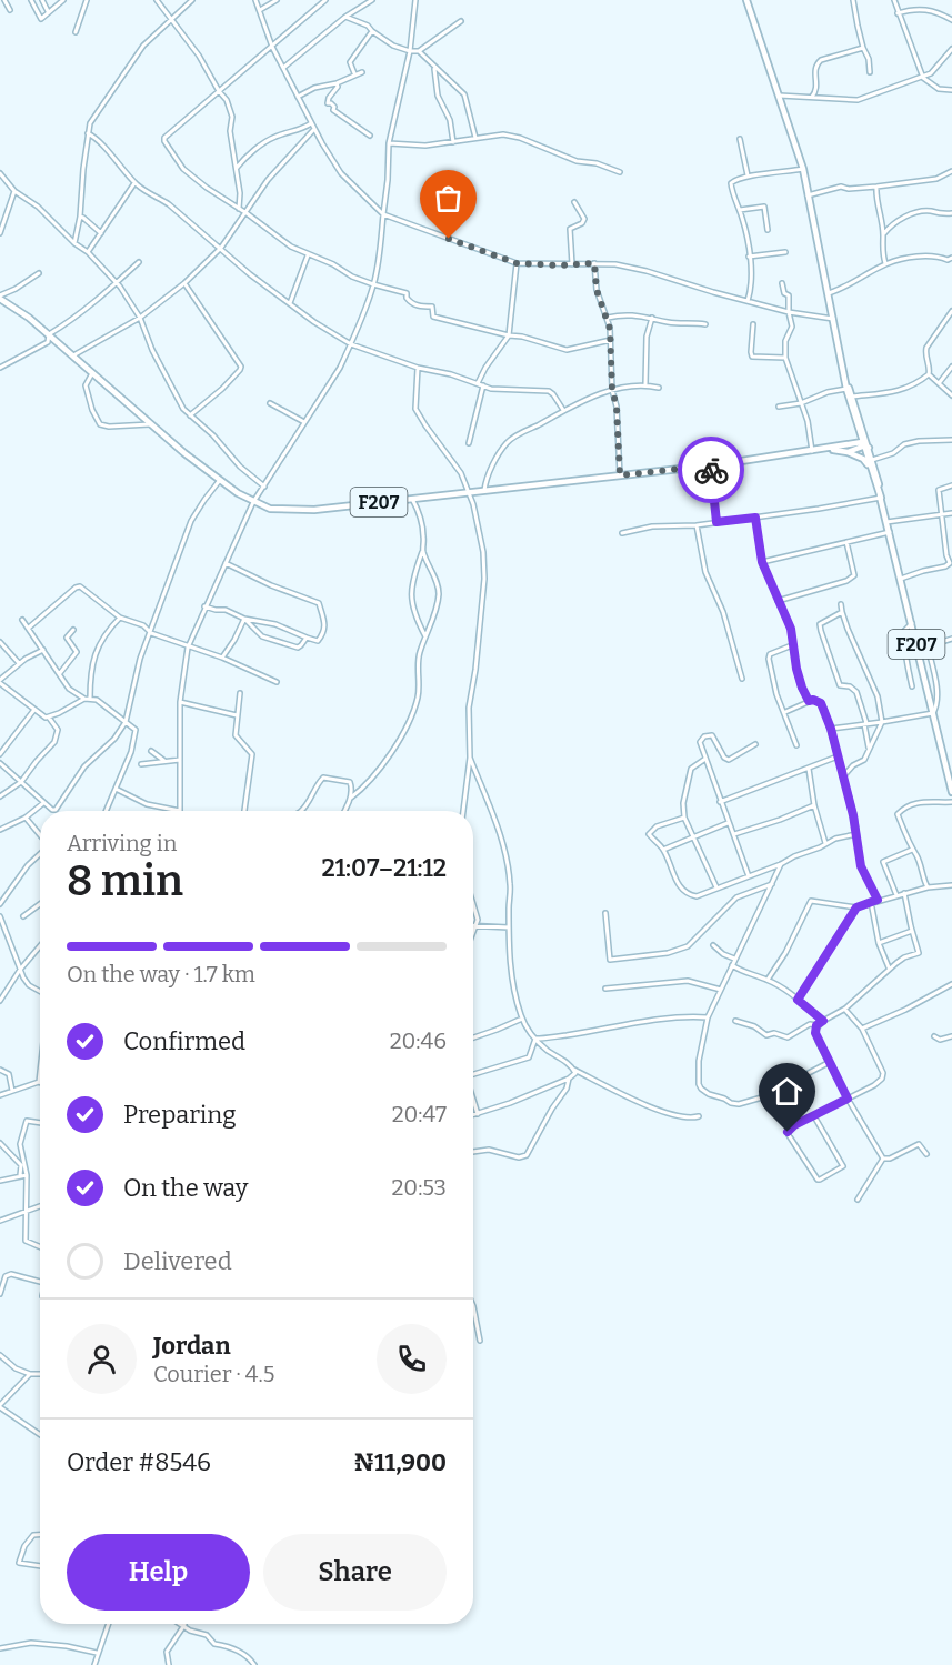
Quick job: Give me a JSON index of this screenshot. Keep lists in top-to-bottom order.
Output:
{
  "streets": {
    "main road": ["F207"]
  },
  "page": {
    "heading": ["8 min", "Arriving in", "21:07–21:12"],
    "panel": [
      "Jordan",
      "Courier · 4.5",
      "Order #8546",
      "₦11,900"
    ],
    "bar": "On the way · 1.7 km",
    "list": [
      ["Confirmed", "20:46"],
      ["Preparing", "20:47"],
      ["On the way", "20:53"],
      "Delivered"
    ],
    "buttons": ["Help", "Share"]
  }
}
